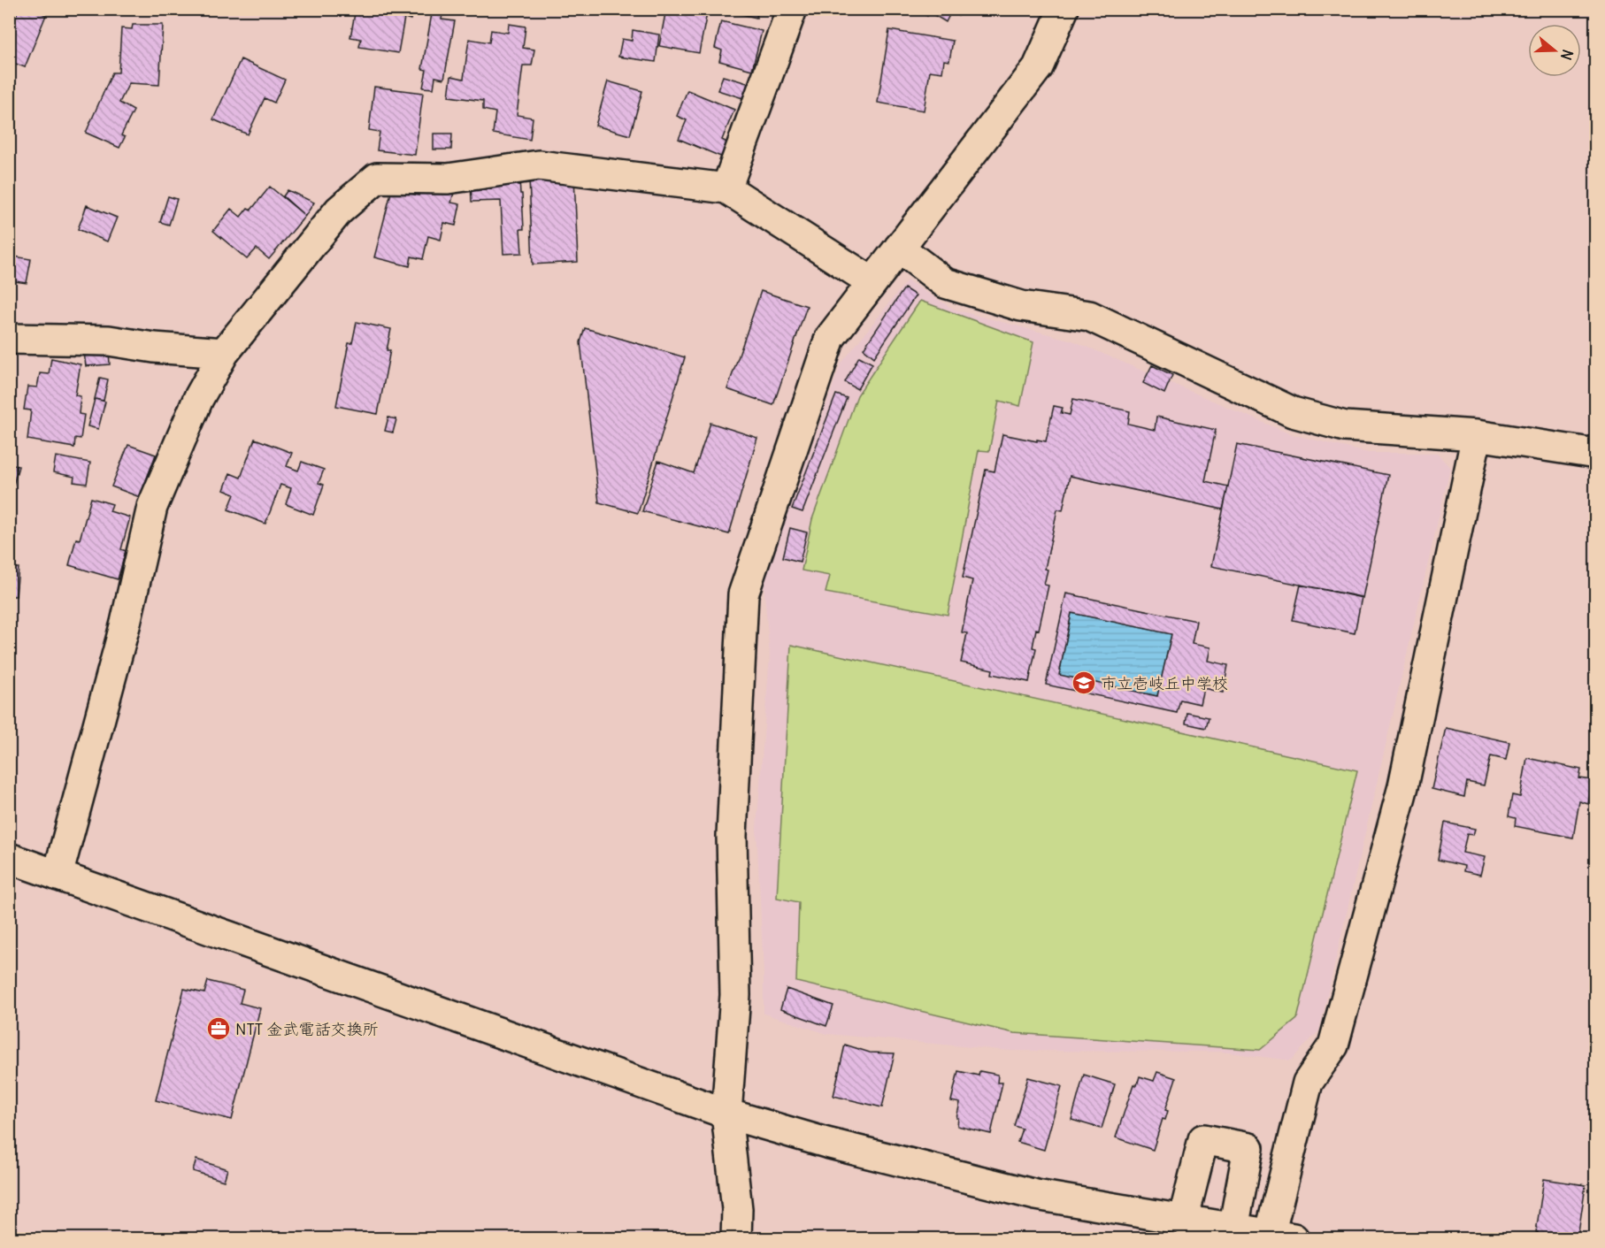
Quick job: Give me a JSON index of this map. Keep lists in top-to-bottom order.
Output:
{
  "places": {
    "school or university": ["市立壱岐丘中学校"],
    "office": ["NTT 金武電話交換所"]
  },
  "north": "right"
}
